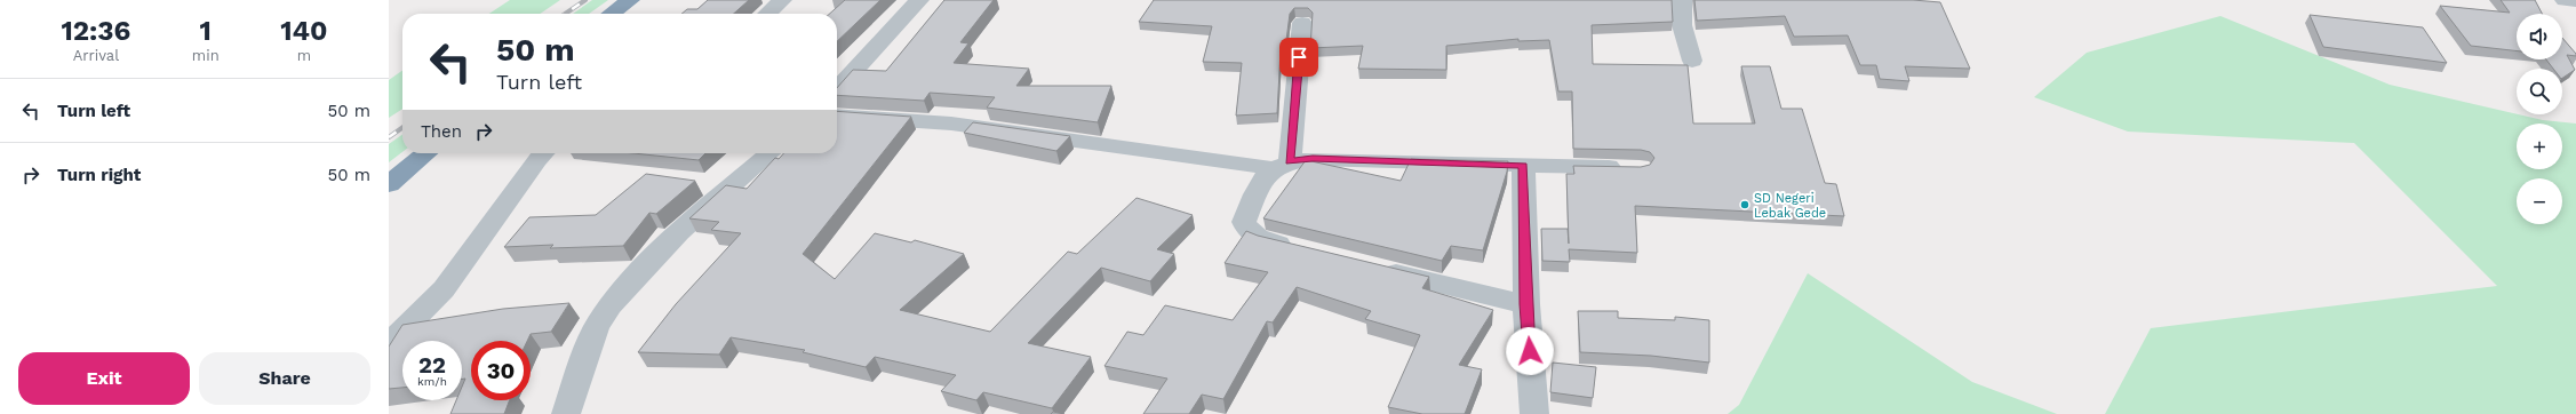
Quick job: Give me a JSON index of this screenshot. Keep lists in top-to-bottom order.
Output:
{
  "places": ["SD Negeri Lebak Gede"],
  "page": {
    "eta": [
      "12:36",
      "Arrival",
      "1",
      "min",
      "140",
      "m"
    ],
    "map_buttons": ["+", "−"],
    "turn": ["50 m", "Turn left"],
    "list": [
      {
        "name": "Turn left",
        "value": "50 m"
      },
      {
        "name": "Turn right",
        "value": "50 m"
      }
    ],
    "then": "Then",
    "speed": "22 km/h",
    "limit": "30",
    "buttons": ["Exit", "Share"]
  }
}
